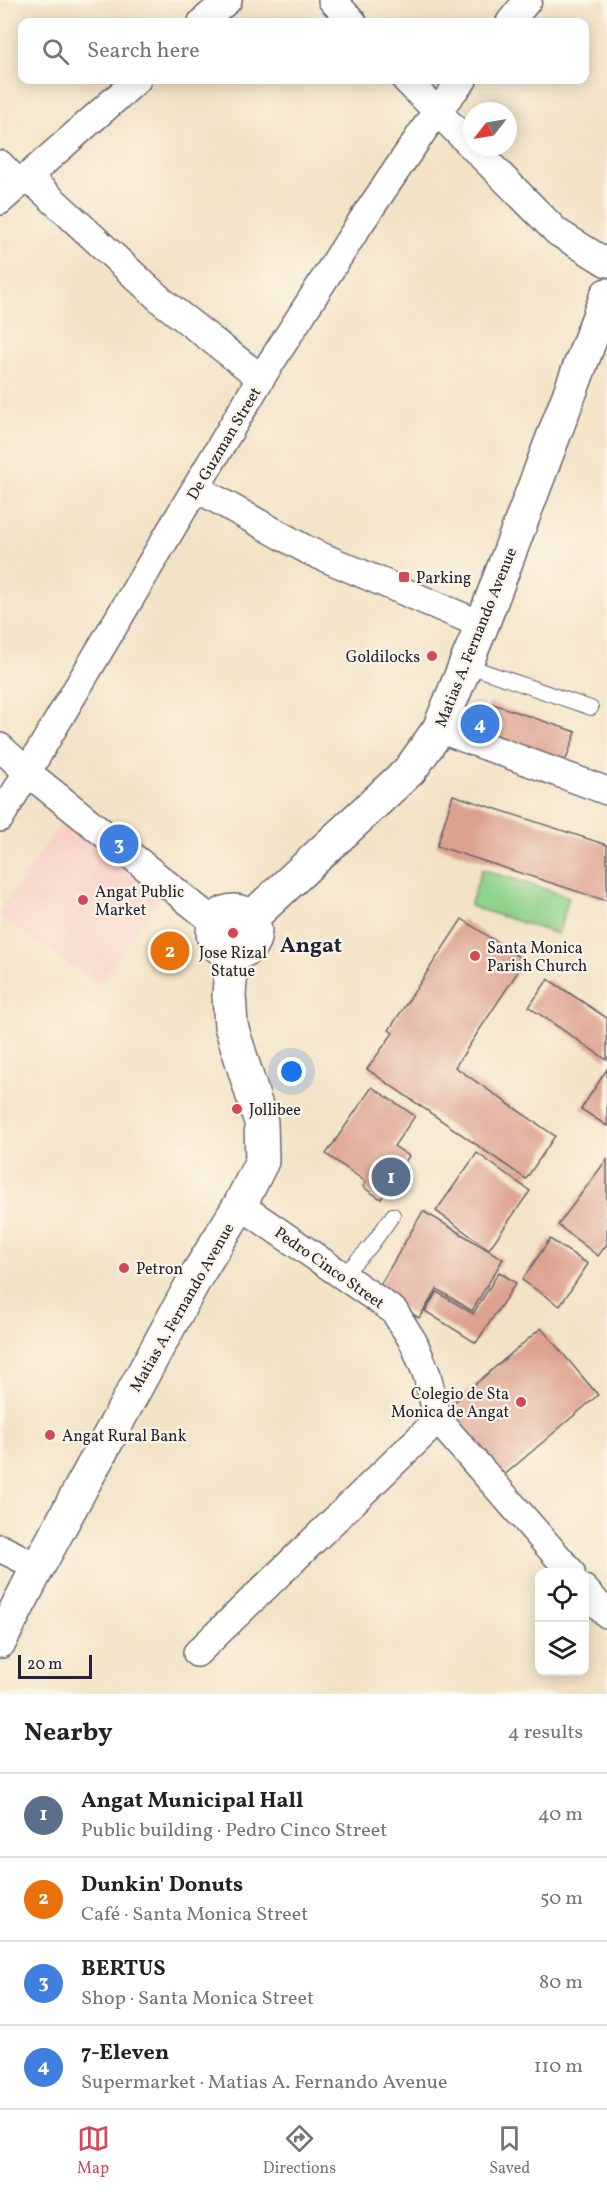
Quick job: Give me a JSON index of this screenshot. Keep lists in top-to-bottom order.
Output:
{
  "streets": {
    "main road": ["Matias A. Fernando Avenue"],
    "street": ["De Guzman Street", "Pedro Cinco Street"]
  },
  "crossings": [
    ["Matias A. Fernando Avenue", "Pedro Cinco Street"]
  ],
  "districts": ["Angat"],
  "places": {
    "transit": ["Parking"],
    "other": [
      "Goldilocks",
      "Angat Public Market",
      "Jose Rizal Statue",
      "Santa Monica Parish Church",
      "Jollibee",
      "Petron",
      "Colegio de Sta Monica de Angat",
      "Angat Rural Bank"
    ]
  },
  "scale_bar": "20 m",
  "north": "bottom left",
  "page": {
    "search": "Search here",
    "pins": [
      "4",
      "3",
      "2",
      "1"
    ],
    "scale": "20 m",
    "heading": ["Nearby", "4 results"],
    "list": [
      {
        "mark": "1",
        "name": "Angat Municipal Hall",
        "note": "Public building · Pedro Cinco Street",
        "value": "40 m"
      },
      {
        "mark": "2",
        "name": "Dunkin' Donuts",
        "note": "Café · Santa Monica Street",
        "value": "50 m"
      },
      {
        "mark": "3",
        "name": "BERTUS",
        "note": "Shop · Santa Monica Street",
        "value": "80 m"
      },
      {
        "mark": "4",
        "name": "7-Eleven",
        "note": "Supermarket · Matias A. Fernando Avenue",
        "value": "110 m"
      }
    ],
    "nav": ["Map", "Directions", "Saved"]
  }
}
